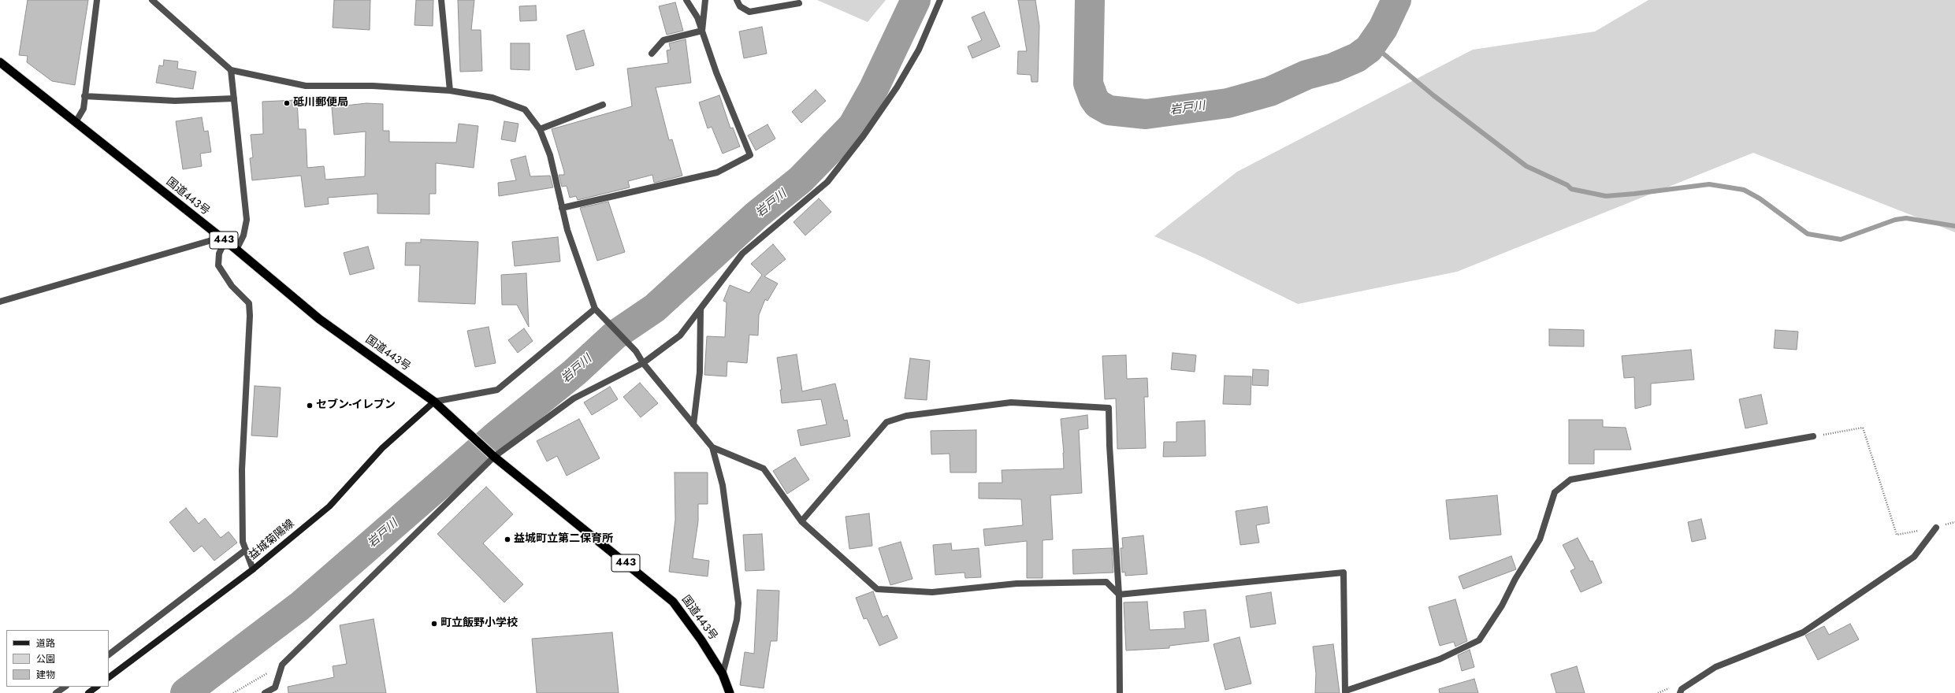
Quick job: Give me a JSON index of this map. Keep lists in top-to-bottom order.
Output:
{
  "streets": {
    "highway": ["国道443号", "443"],
    "main road": ["益城菊陽線"]
  },
  "crossings": [
    ["国道443号", "益城菊陽線"]
  ],
  "water": ["岩戸川"],
  "places": [
    "砥川郵便局",
    "セブン-イレブン",
    "益城町立第二保育所",
    "町立飯野小学校"
  ],
  "legend": ["道路", "公園", "建物"]
}
